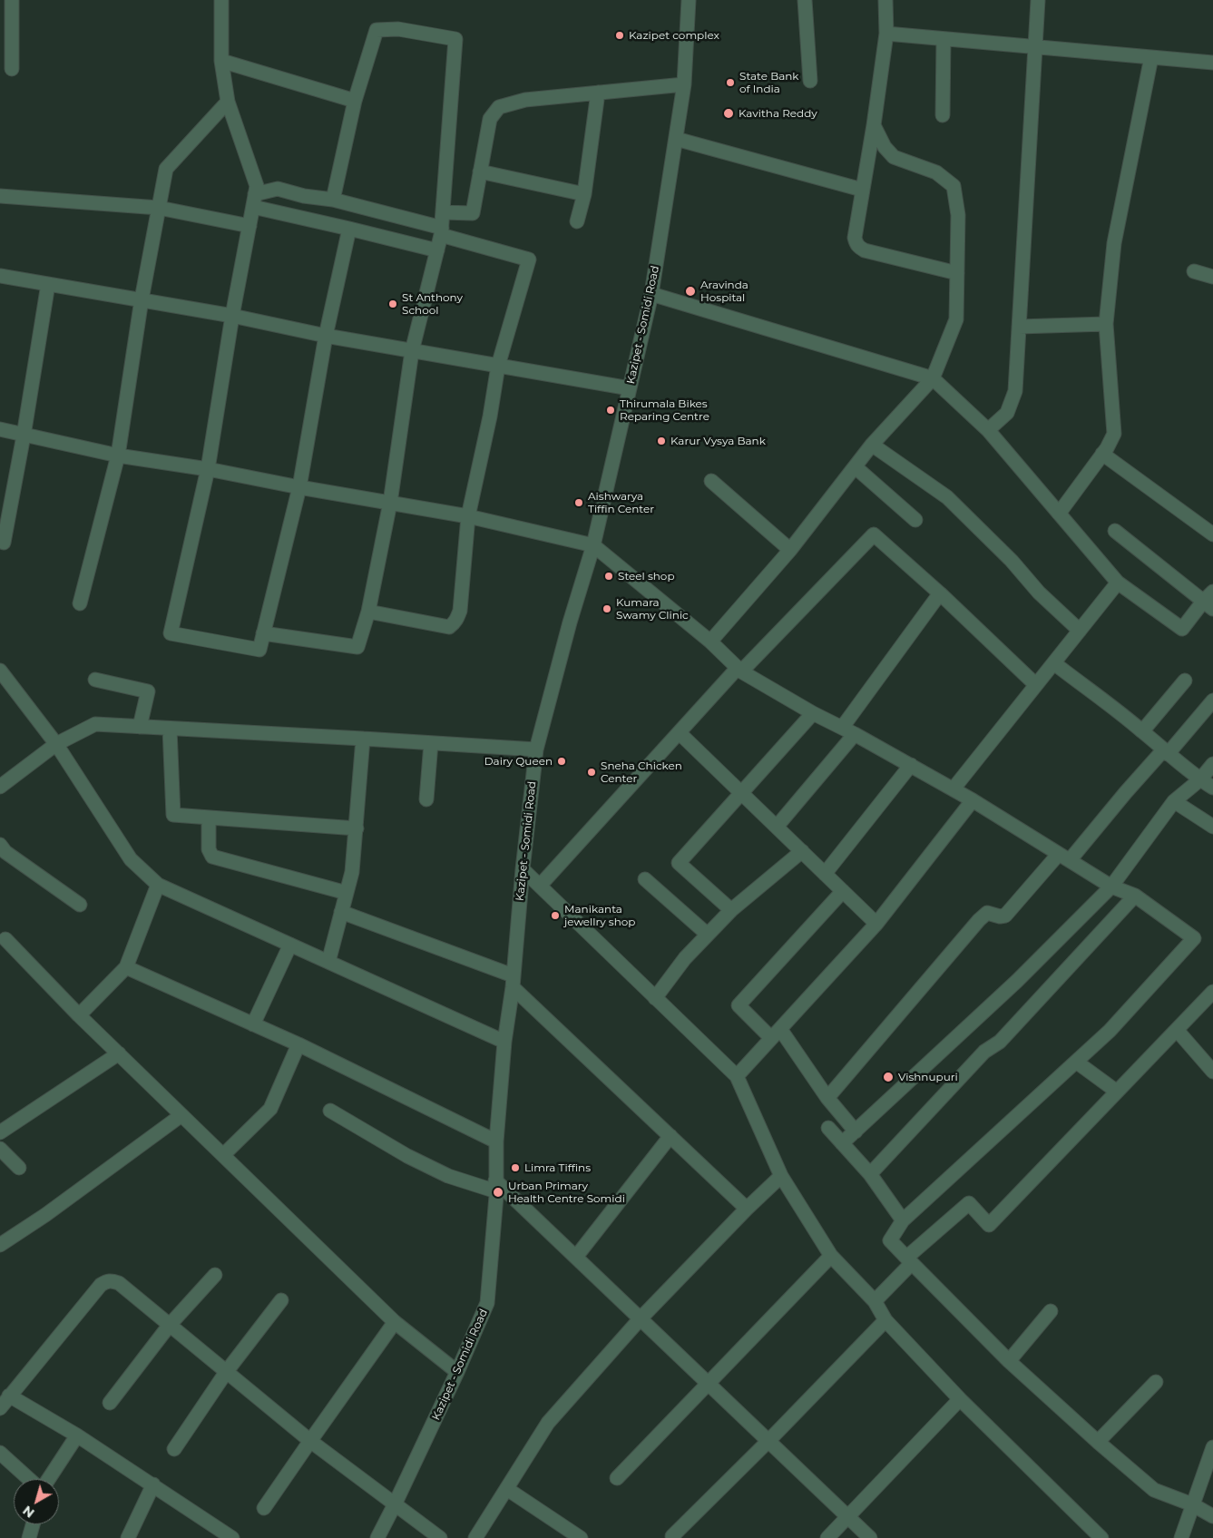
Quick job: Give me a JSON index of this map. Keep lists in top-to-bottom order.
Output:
{
  "streets": {
    "street": ["Kazipet - Somidi Road"]
  },
  "places": [
    "Kazipet complex",
    "State Bank of India",
    "Kavitha Reddy",
    "Aravinda Hospital",
    "St Anthony School",
    "Thirumala Bikes Reparing Centre",
    "Karur Vysya Bank",
    "Aishwarya Tiffin Center",
    "Steel shop",
    "Kumara Swamy Clinic",
    "Dairy Queen",
    "Sneha Chicken Center",
    "Manikanta jewellry shop",
    "Vishnupuri",
    "Limra Tiffins",
    "Urban Primary Health Centre Somidi"
  ],
  "north": "bottom left"
}
